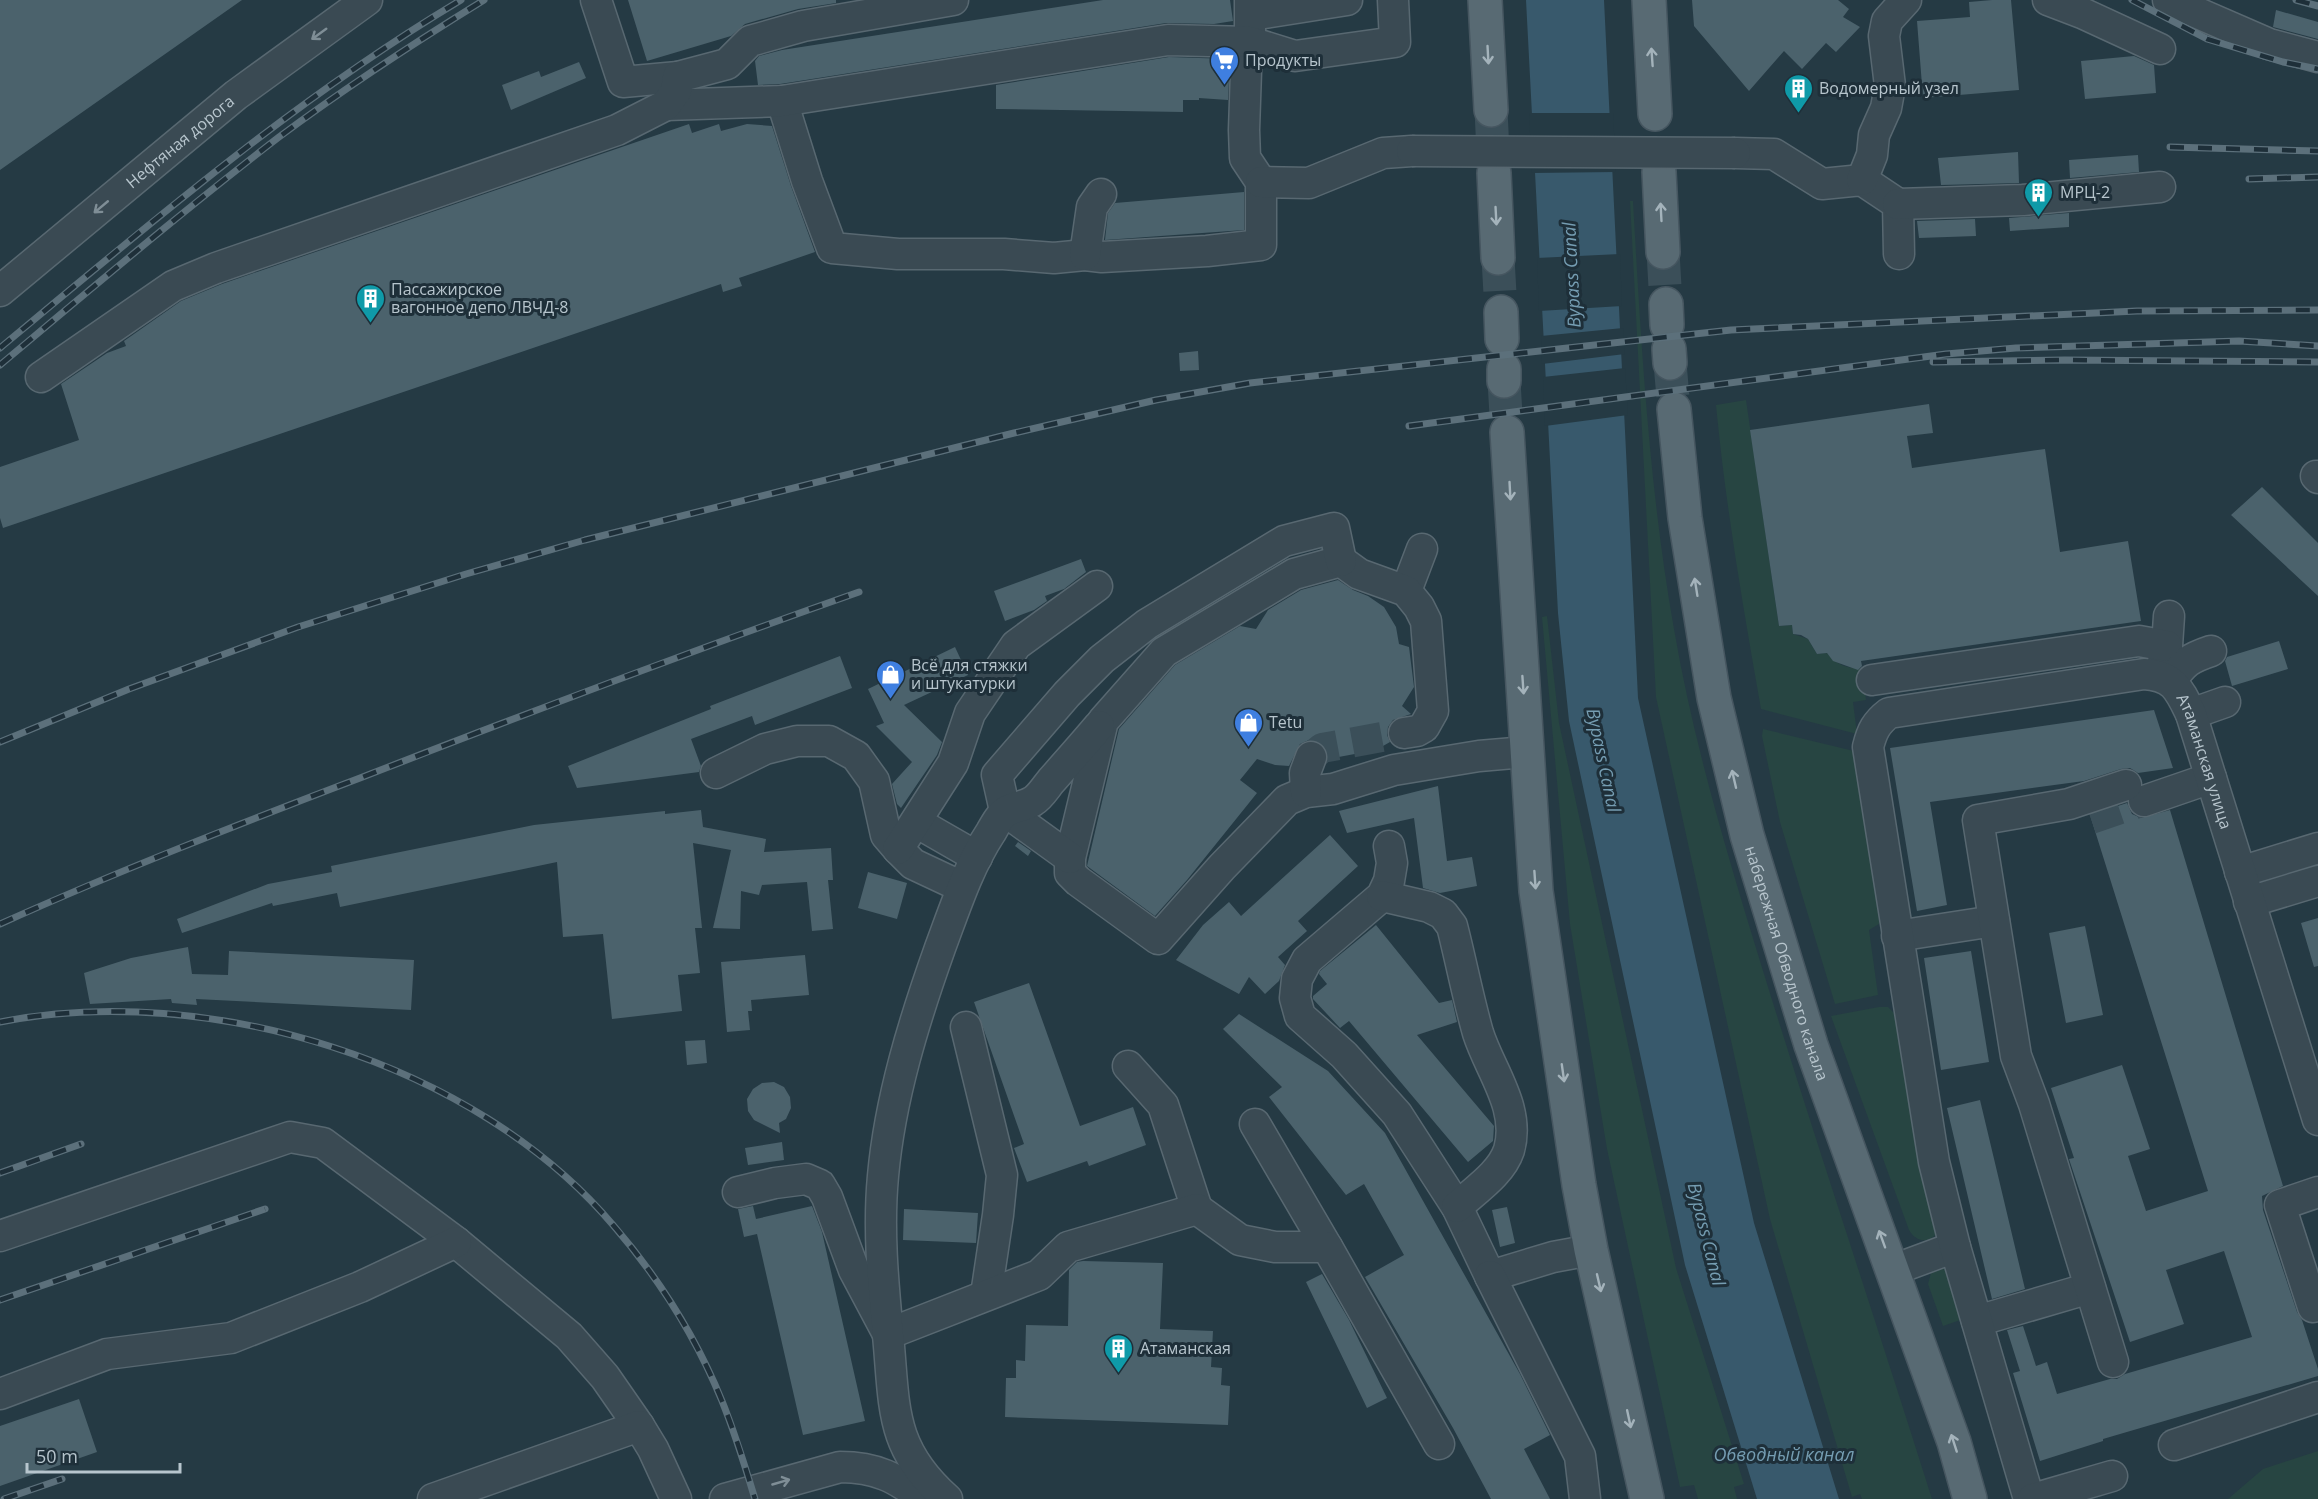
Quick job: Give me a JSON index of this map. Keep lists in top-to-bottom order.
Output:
{
  "streets": {
    "main road": ["набережная Обводного канала"],
    "street": ["Нефтяная дорога", "Атаманская улица"]
  },
  "water": ["Bypass Canal", "Обводный канал"],
  "places": {
    "supermarket": ["Продукты"],
    "building": [
      "Водомерный узел",
      "МРЦ-2",
      "Пассажирское вагонное депо ЛВЧД-8",
      "Атаманская"
    ],
    "shop": ["Всё для стяжки и штукатурки", "Tetu"]
  },
  "scale_bar": "50 m"
}
